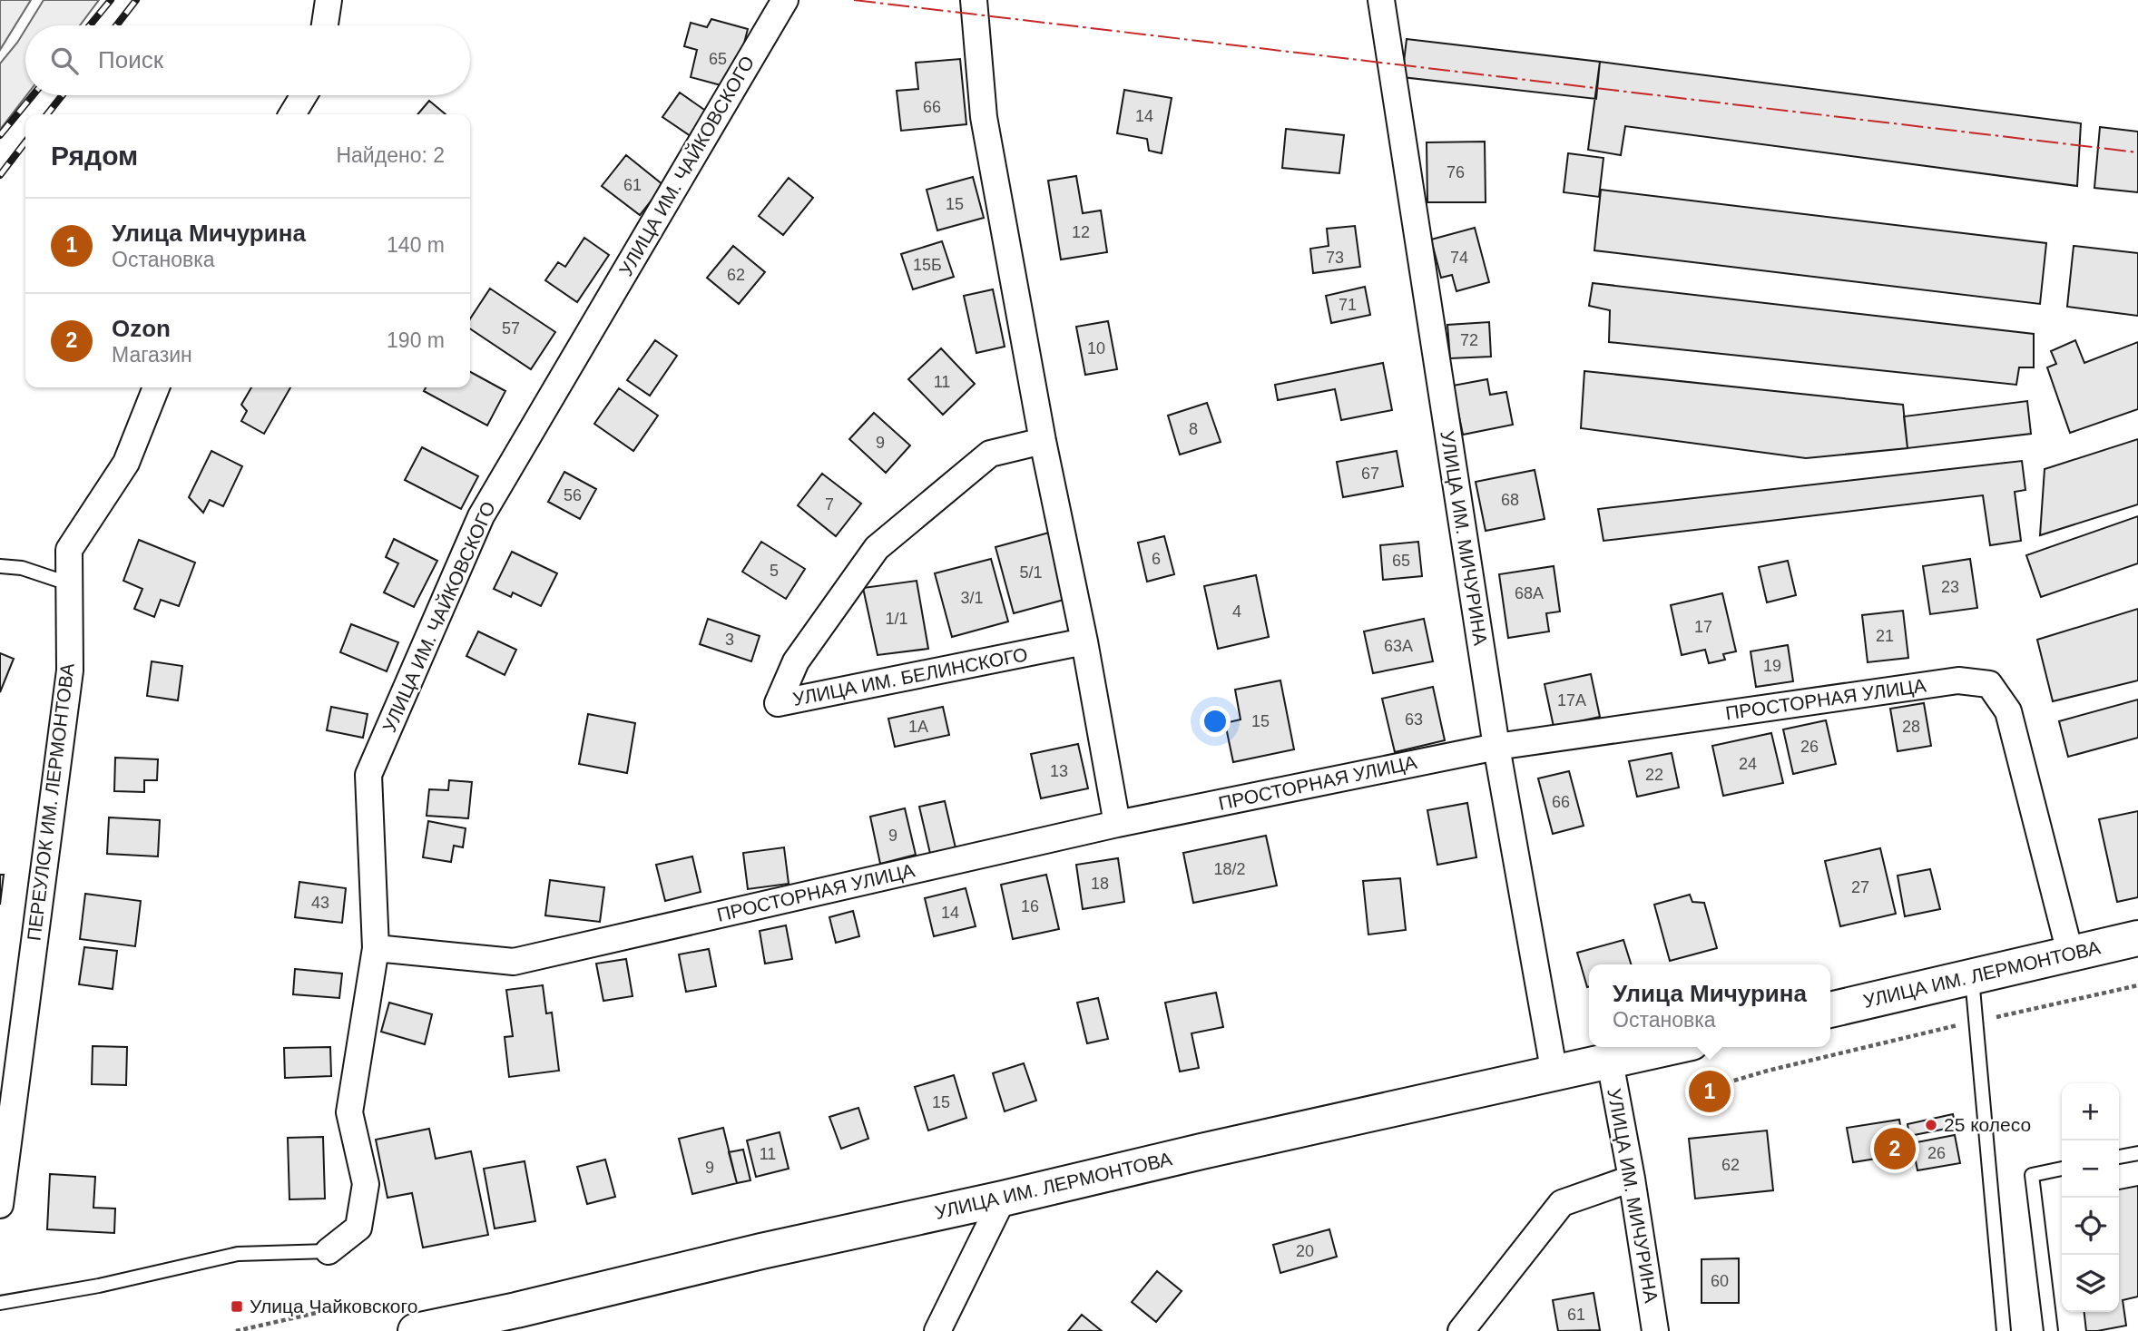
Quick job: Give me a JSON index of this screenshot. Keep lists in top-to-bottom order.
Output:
{
  "streets": {
    "highway": ["УЛИЦА ИМ. ЛЕРМОНТОВА"],
    "street": [
      "УЛИЦА ИМ. ЧАЙКОВСКОГО",
      "УЛИЦА ИМ. МИЧУРИНА",
      "УЛИЦА ИМ. БЕЛИНСКОГО",
      "ПРОСТОРНАЯ УЛИЦА",
      "ПЕРЕУЛОК ИМ. ЛЕРМОНТОВА"
    ]
  },
  "crossings": [
    ["УЛИЦА ИМ. ЧАЙКОВСКОГО", "ПРОСТОРНАЯ УЛИЦА"],
    ["УЛИЦА ИМ. МИЧУРИНА", "ПРОСТОРНАЯ УЛИЦА"],
    ["УЛИЦА ИМ. МИЧУРИНА", "УЛИЦА ИМ. ЛЕРМОНТОВА"],
    ["ПРОСТОРНАЯ УЛИЦА", "УЛИЦА ИМ. ЛЕРМОНТОВА"]
  ],
  "places": {
    "other": ["25 колесо"],
    "transit": ["Улица Чайковского"]
  },
  "house_numbers": [
    "65",
    "66",
    "14",
    "76",
    "61",
    "15",
    "12",
    "73",
    "74",
    "15Б",
    "62",
    "71",
    "57",
    "72",
    "10",
    "11",
    "8",
    "9",
    "67",
    "56",
    "68",
    "7",
    "6",
    "65",
    "5",
    "5/1",
    "23",
    "68А",
    "3/1",
    "4",
    "1/1",
    "17",
    "21",
    "3",
    "63А",
    "19",
    "17А",
    "63",
    "15",
    "1А",
    "28",
    "26",
    "24",
    "13",
    "22",
    "66",
    "9",
    "18/2",
    "18",
    "27",
    "43",
    "16",
    "14",
    "15",
    "26",
    "11",
    "62",
    "9",
    "20",
    "60",
    "61"
  ],
  "page": {
    "search": "Поиск",
    "heading": ["Рядом", "Найдено: 2"],
    "list": [
      {
        "mark": "1",
        "name": "Улица Мичурина",
        "note": "Остановка",
        "value": "140 m"
      },
      {
        "mark": "2",
        "name": "Ozon",
        "note": "Магазин",
        "value": "190 m"
      }
    ],
    "popup": ["Улица Мичурина", "Остановка"],
    "pins": ["1", "2"],
    "map_buttons": ["+", "−"]
  }
}
